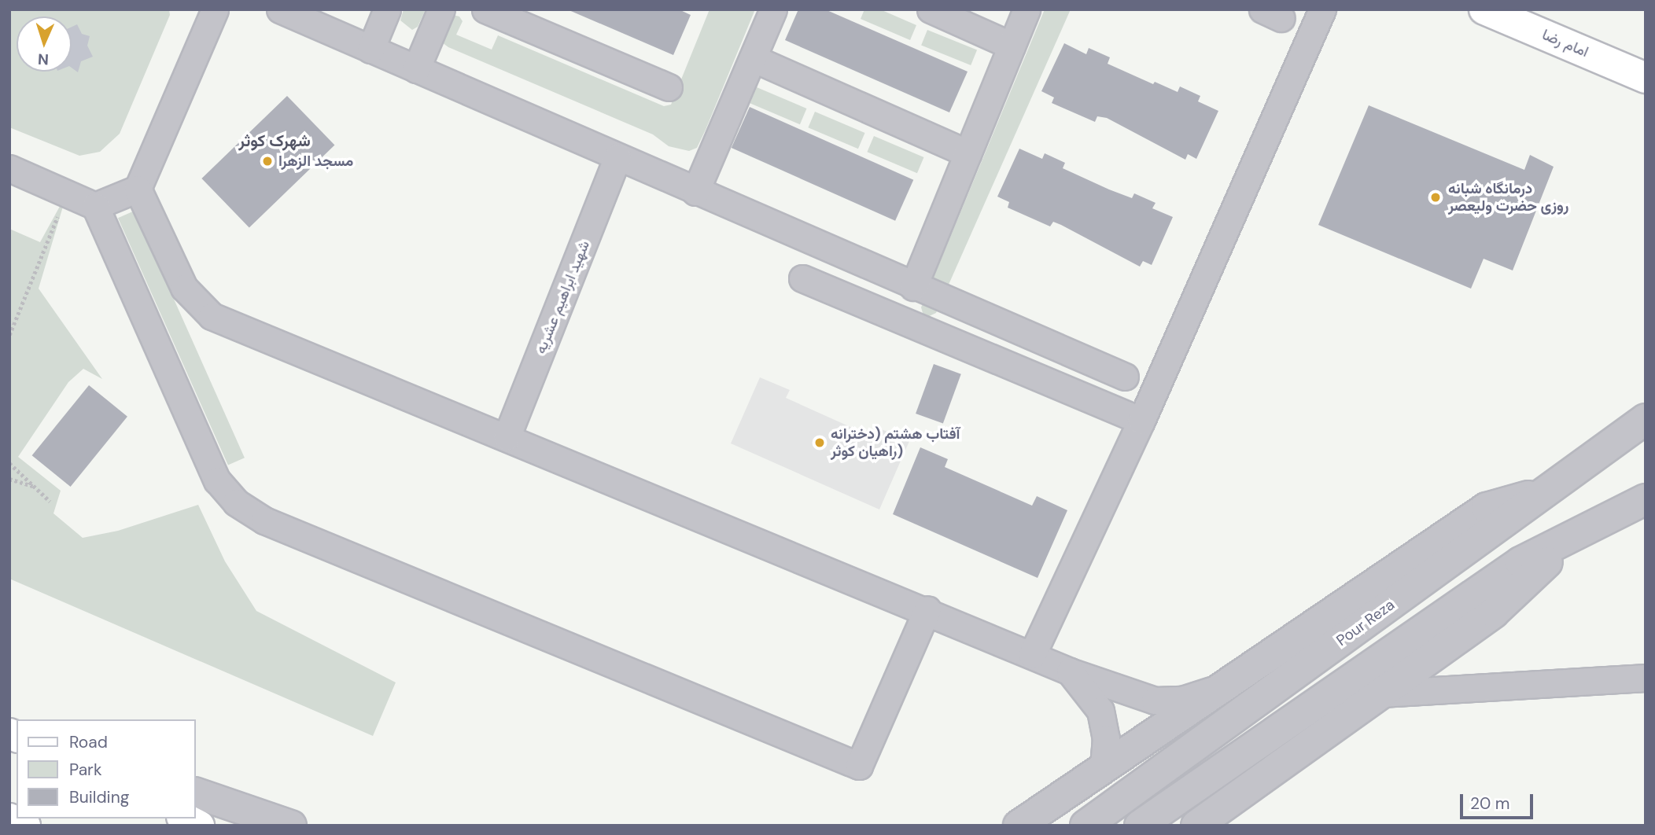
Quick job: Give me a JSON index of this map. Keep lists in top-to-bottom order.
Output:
{
  "streets": {
    "main road": ["امام رضا"],
    "street": ["شهید ابراهیم عشریه", "Pour Reza"]
  },
  "districts": ["شهرک کوثر"],
  "places": ["مسجد الزهرا", "درمانگاه شبانه روزی حضرت ولیعصر", "آفتاب هشتم (دخترانه راهیان کوثر)"],
  "legend": ["Road", "Park", "Building"],
  "scale_bar": "20 m",
  "north": "bottom"
}
